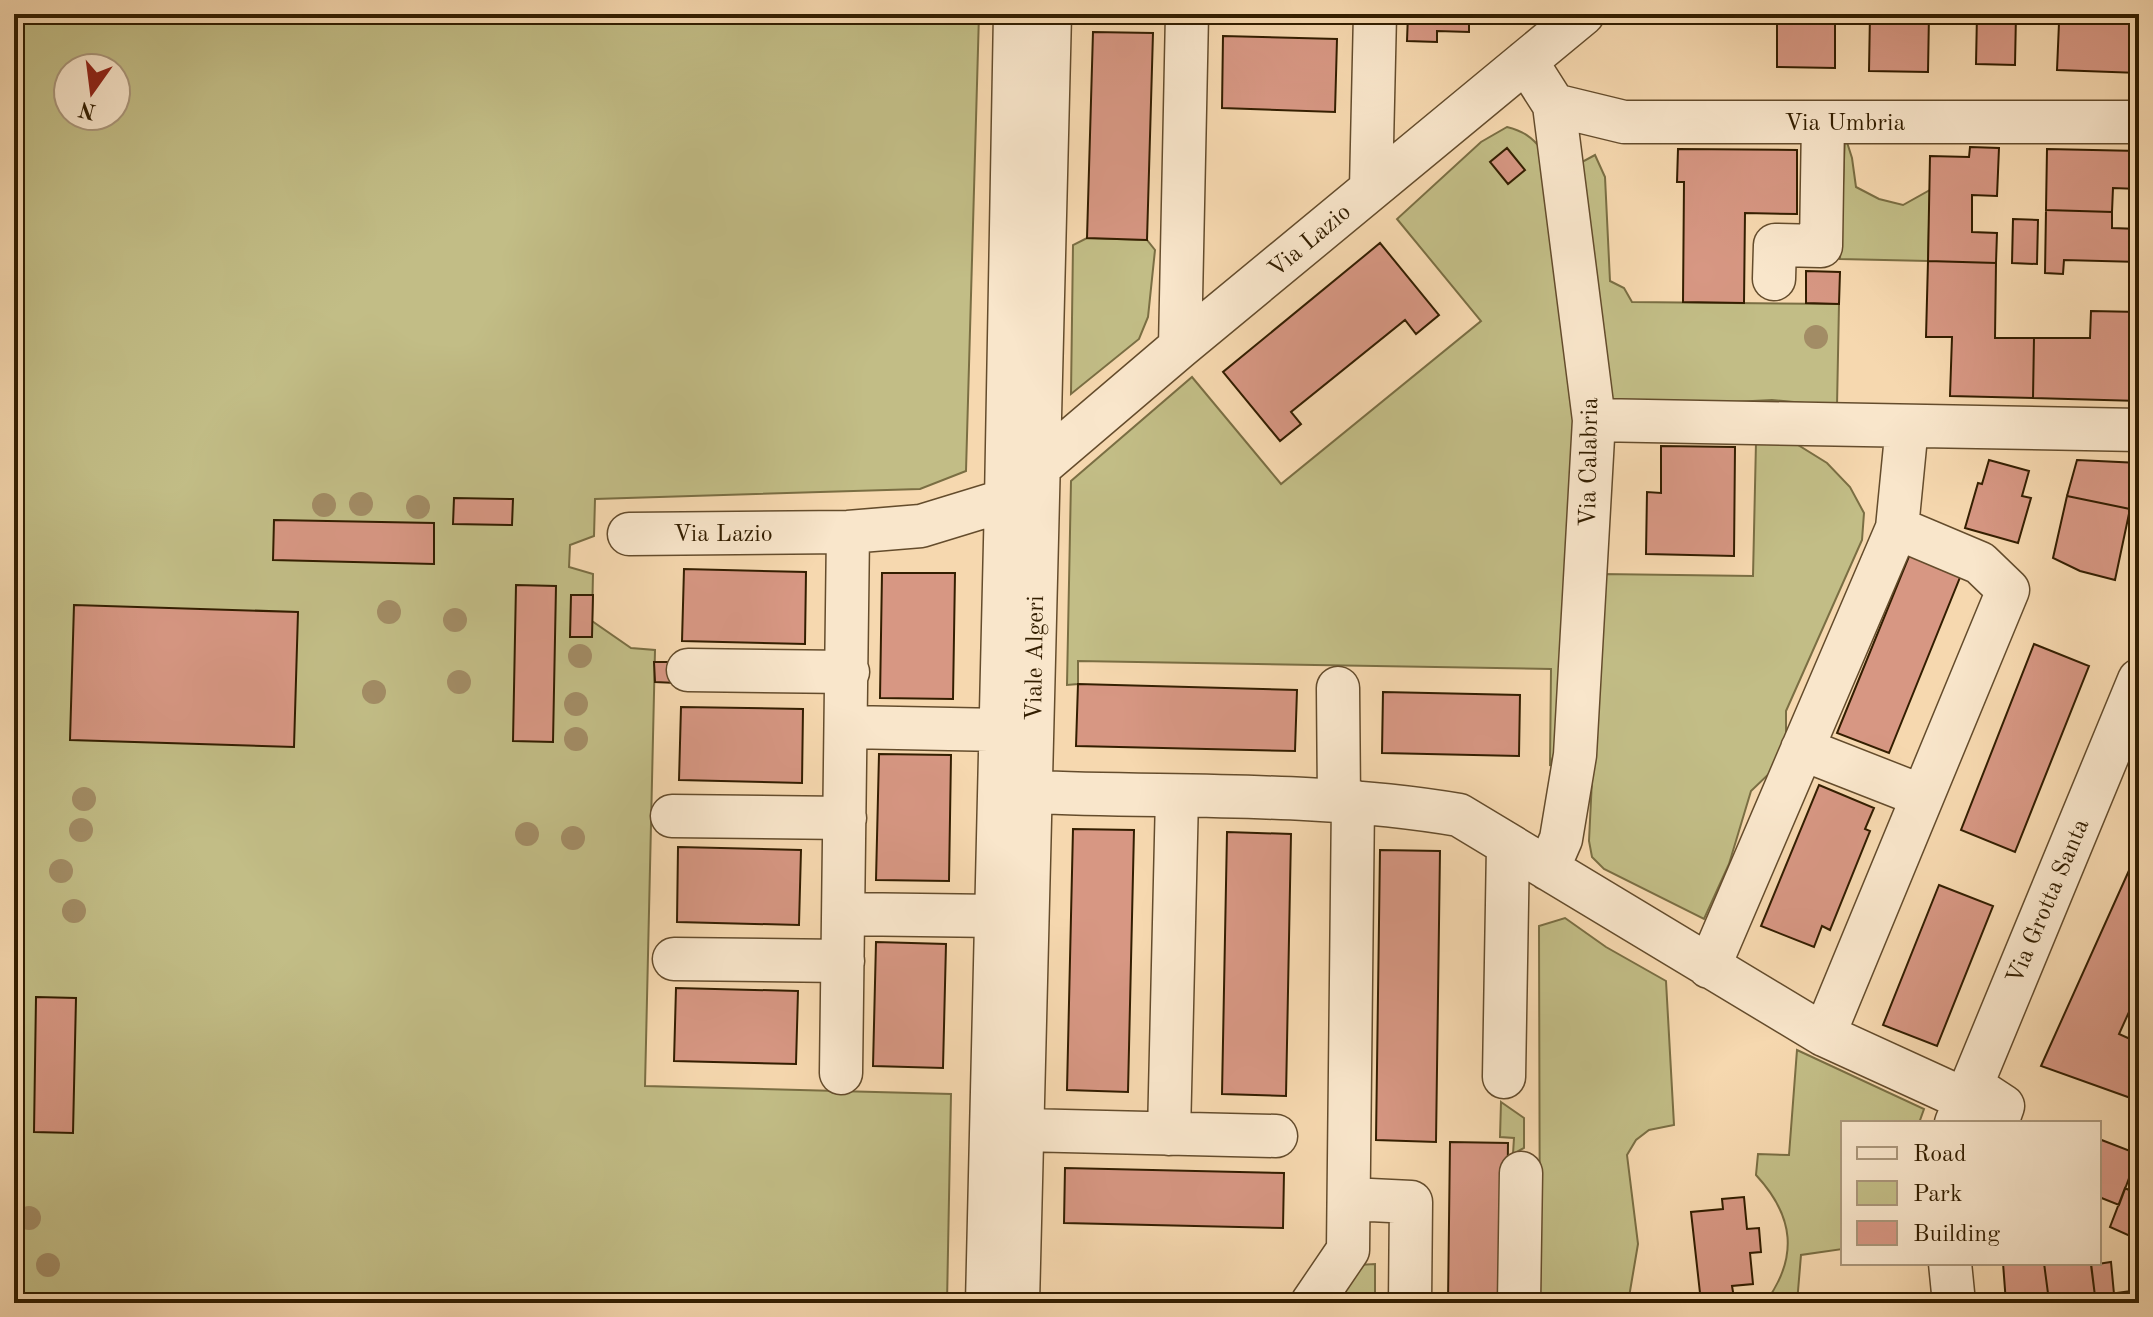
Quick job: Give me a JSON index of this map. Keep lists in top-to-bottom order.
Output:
{
  "streets": {
    "street": [
      "Via Umbria",
      "Via Lazio",
      "Via Calabria",
      "Viale Algeri",
      "Via Grotta Santa"
    ]
  },
  "crossings": [
    ["Via Umbria", "Via Calabria"],
    ["Via Lazio", "Via Calabria"],
    ["Via Lazio", "Viale Algeri"]
  ],
  "legend": ["Road", "Park", "Building"],
  "north": "bottom"
}
